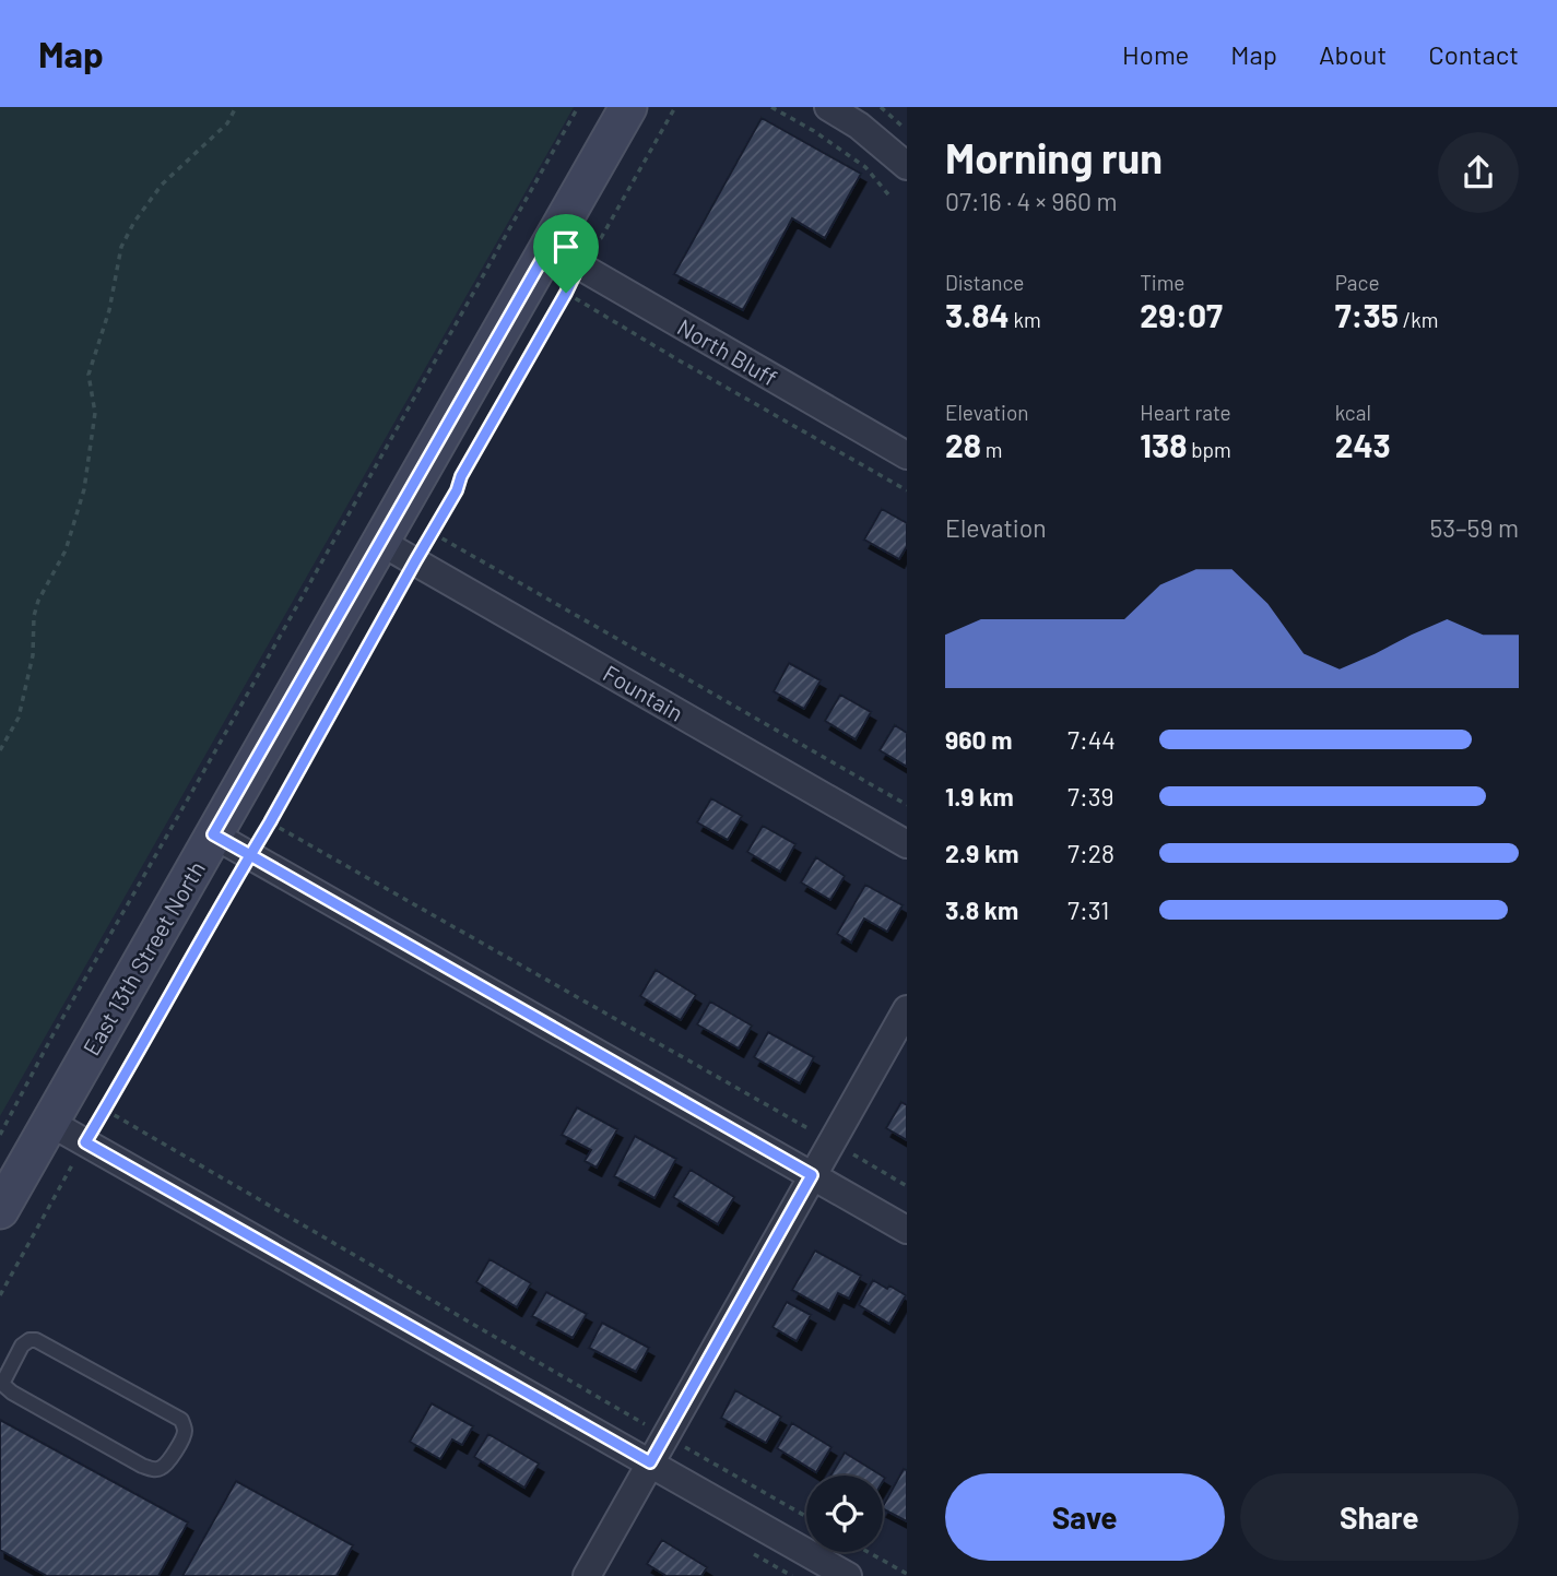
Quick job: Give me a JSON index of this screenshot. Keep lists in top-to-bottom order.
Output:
{
  "streets": {
    "main road": ["East 13th Street North"],
    "street": ["North Bluff", "Fountain"]
  },
  "crossings": [
    ["North Bluff", "East 13th Street North"],
    ["Fountain", "East 13th Street North"]
  ],
  "page": {
    "header": "Map",
    "nav": [
      "Home",
      "Map",
      "About",
      "Contact"
    ],
    "heading": ["Morning run", "07:16 · 4 × 960 m"],
    "stats": [
      ["Distance", "3.84 km"],
      ["Time", "29:07"],
      ["Pace", "7:35 /km"],
      ["Elevation", "28 m"],
      ["Heart rate", "138 bpm"],
      ["kcal", "243"]
    ],
    "chart": ["Elevation", "53–59 m"],
    "list": [
      {
        "name": "960 m",
        "note": "7:44"
      },
      {
        "name": "1.9 km",
        "note": "7:39"
      },
      {
        "name": "2.9 km",
        "note": "7:28"
      },
      {
        "name": "3.8 km",
        "note": "7:31"
      }
    ],
    "buttons": ["Save", "Share"]
  }
}
